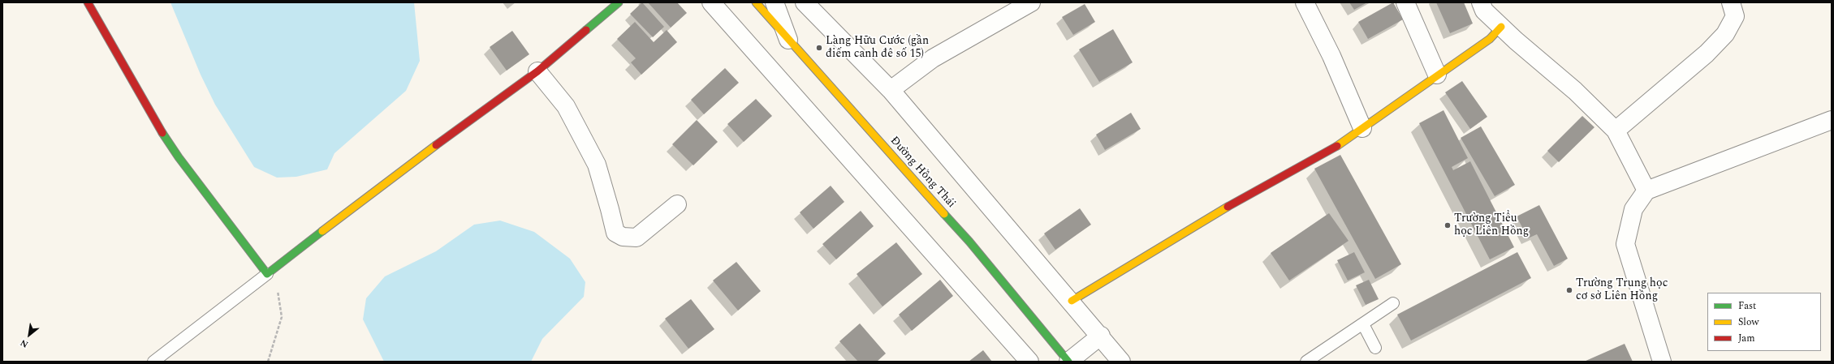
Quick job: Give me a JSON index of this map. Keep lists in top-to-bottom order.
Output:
{
  "streets": {
    "street": ["Đường Hồng Thái"]
  },
  "places": ["Làng Hữu Cước (gần điếm canh đê số 15)", "Trường Tiểu học Liên Hồng", "Trường Trung học cơ sở Liên Hồng"],
  "legend": ["Fast", "Slow", "Jam"],
  "north": "bottom left"
}
